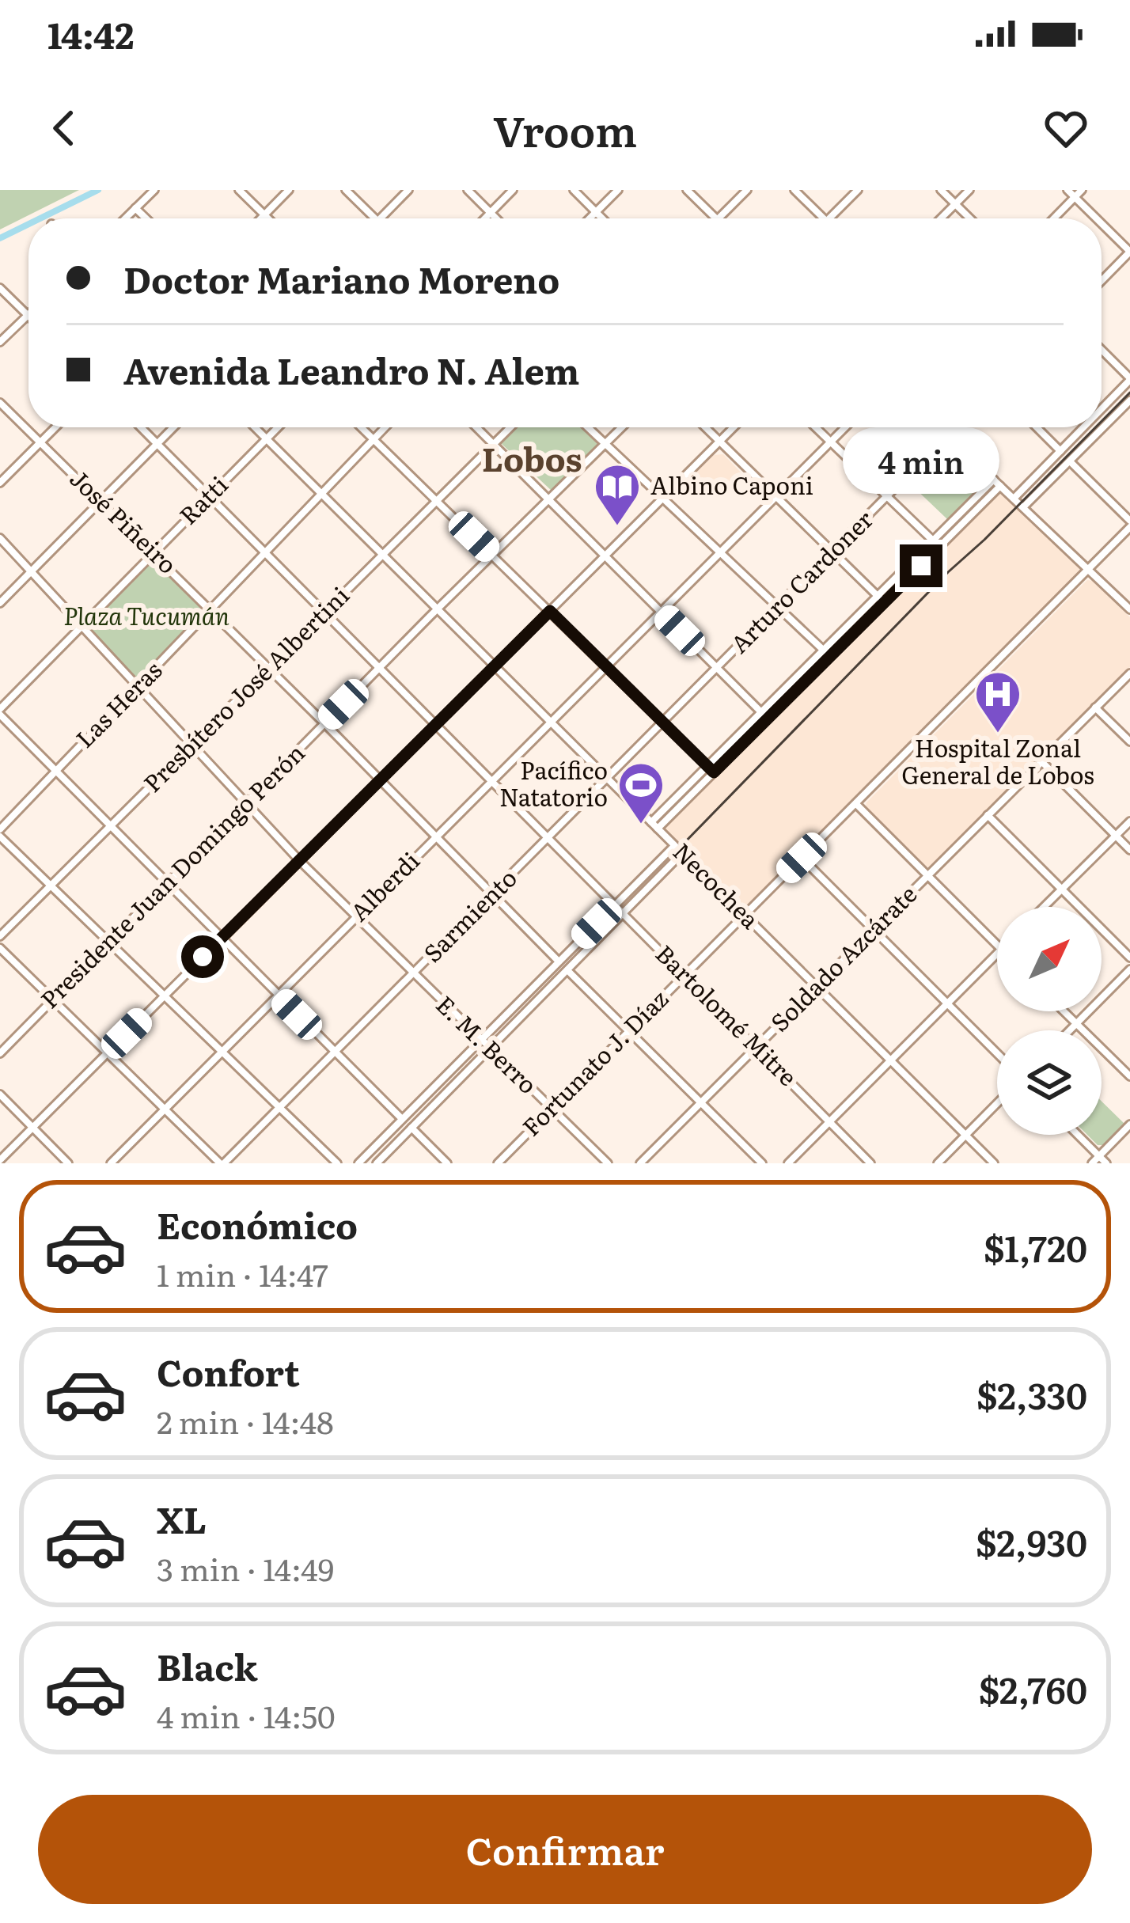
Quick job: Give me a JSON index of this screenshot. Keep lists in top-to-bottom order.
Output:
{
  "streets": {
    "street": [
      "Ratti",
      "José Piñeiro",
      "Arturo Cardoner",
      "Presbítero José Albertini",
      "Las Heras",
      "Presidente Juan Domingo Perón",
      "Necochea",
      "Alberdi",
      "Sarmiento",
      "Soldado Azcárate",
      "Bartolomé Mitre",
      "E. M. Berro",
      "Fortunato J. Díaz"
    ]
  },
  "crossings": [
    ["Ratti", "José Piñeiro"],
    ["Ratti", "Necochea"],
    ["Ratti", "Bartolomé Mitre"],
    ["Ratti", "E. M. Berro"],
    ["José Piñeiro", "Presbítero José Albertini"],
    ["José Piñeiro", "Las Heras"],
    ["José Piñeiro", "Presidente Juan Domingo Perón"],
    ["José Piñeiro", "Alberdi"],
    ["José Piñeiro", "Sarmiento"],
    ["Arturo Cardoner", "Sarmiento"],
    ["Presbítero José Albertini", "Necochea"],
    ["Presbítero José Albertini", "Bartolomé Mitre"],
    ["Presbítero José Albertini", "E. M. Berro"],
    ["Las Heras", "Necochea"],
    ["Las Heras", "Bartolomé Mitre"],
    ["Las Heras", "E. M. Berro"],
    ["Presidente Juan Domingo Perón", "Necochea"],
    ["Presidente Juan Domingo Perón", "Bartolomé Mitre"],
    ["Presidente Juan Domingo Perón", "E. M. Berro"],
    ["Necochea", "Alberdi"],
    ["Necochea", "Sarmiento"],
    ["Necochea", "Soldado Azcárate"],
    ["Necochea", "Fortunato J. Díaz"],
    ["Alberdi", "Bartolomé Mitre"],
    ["Alberdi", "E. M. Berro"],
    ["Sarmiento", "Bartolomé Mitre"],
    ["Sarmiento", "E. M. Berro"],
    ["Soldado Azcárate", "Bartolomé Mitre"],
    ["Bartolomé Mitre", "Fortunato J. Díaz"],
    ["E. M. Berro", "Fortunato J. Díaz"]
  ],
  "districts": ["Lobos"],
  "parks": ["Plaza Tucumán"],
  "places": {
    "library": ["Albino Caponi"],
    "hospital": ["Hospital Zonal General de Lobos"],
    "sports": ["Pacífico Natatorio"]
  },
  "north": "top right",
  "page": {
    "status": "14:42",
    "header": "Vroom",
    "banner": ["Doctor Mariano Moreno", "Avenida Leandro N. Alem"],
    "bubble": "4 min",
    "list": [
      {
        "name": "Económico",
        "note": "1 min · 14:47",
        "value": "$1,720"
      },
      {
        "name": "Confort",
        "note": "2 min · 14:48",
        "value": "$2,330"
      },
      {
        "name": "XL",
        "note": "3 min · 14:49",
        "value": "$2,930"
      },
      {
        "name": "Black",
        "note": "4 min · 14:50",
        "value": "$2,760"
      }
    ],
    "buttons": "Confirmar"
  }
}
